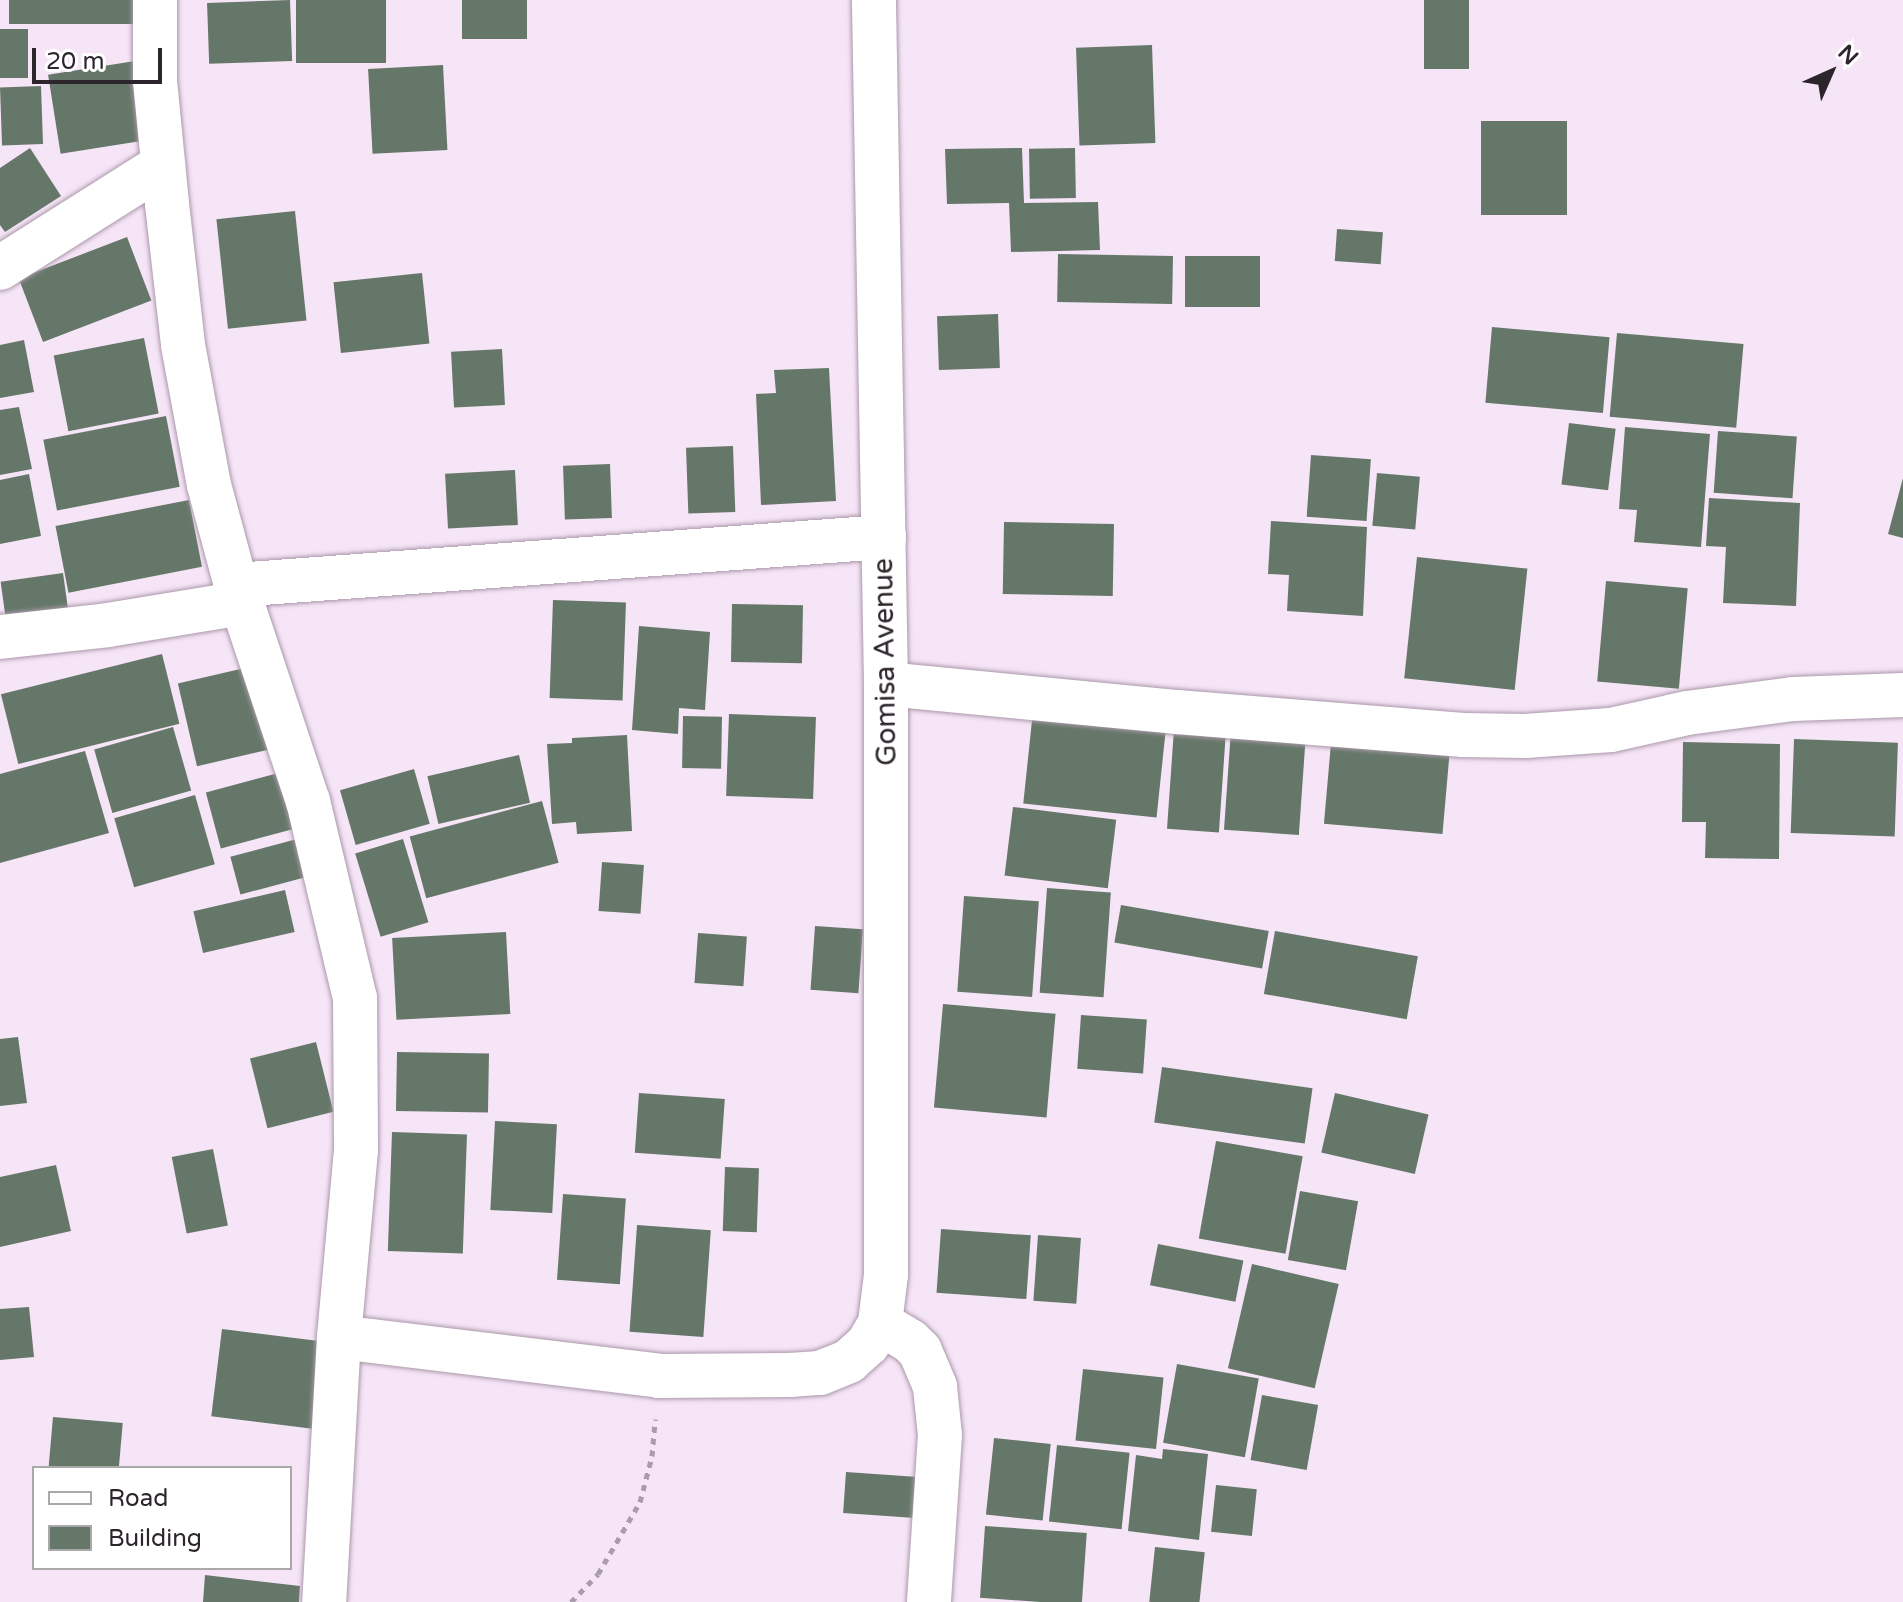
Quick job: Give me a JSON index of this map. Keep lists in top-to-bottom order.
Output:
{
  "streets": {
    "street": ["Gomisa Avenue"]
  },
  "legend": ["Road", "Building"],
  "scale_bar": "20 m",
  "north": "top right"
}
